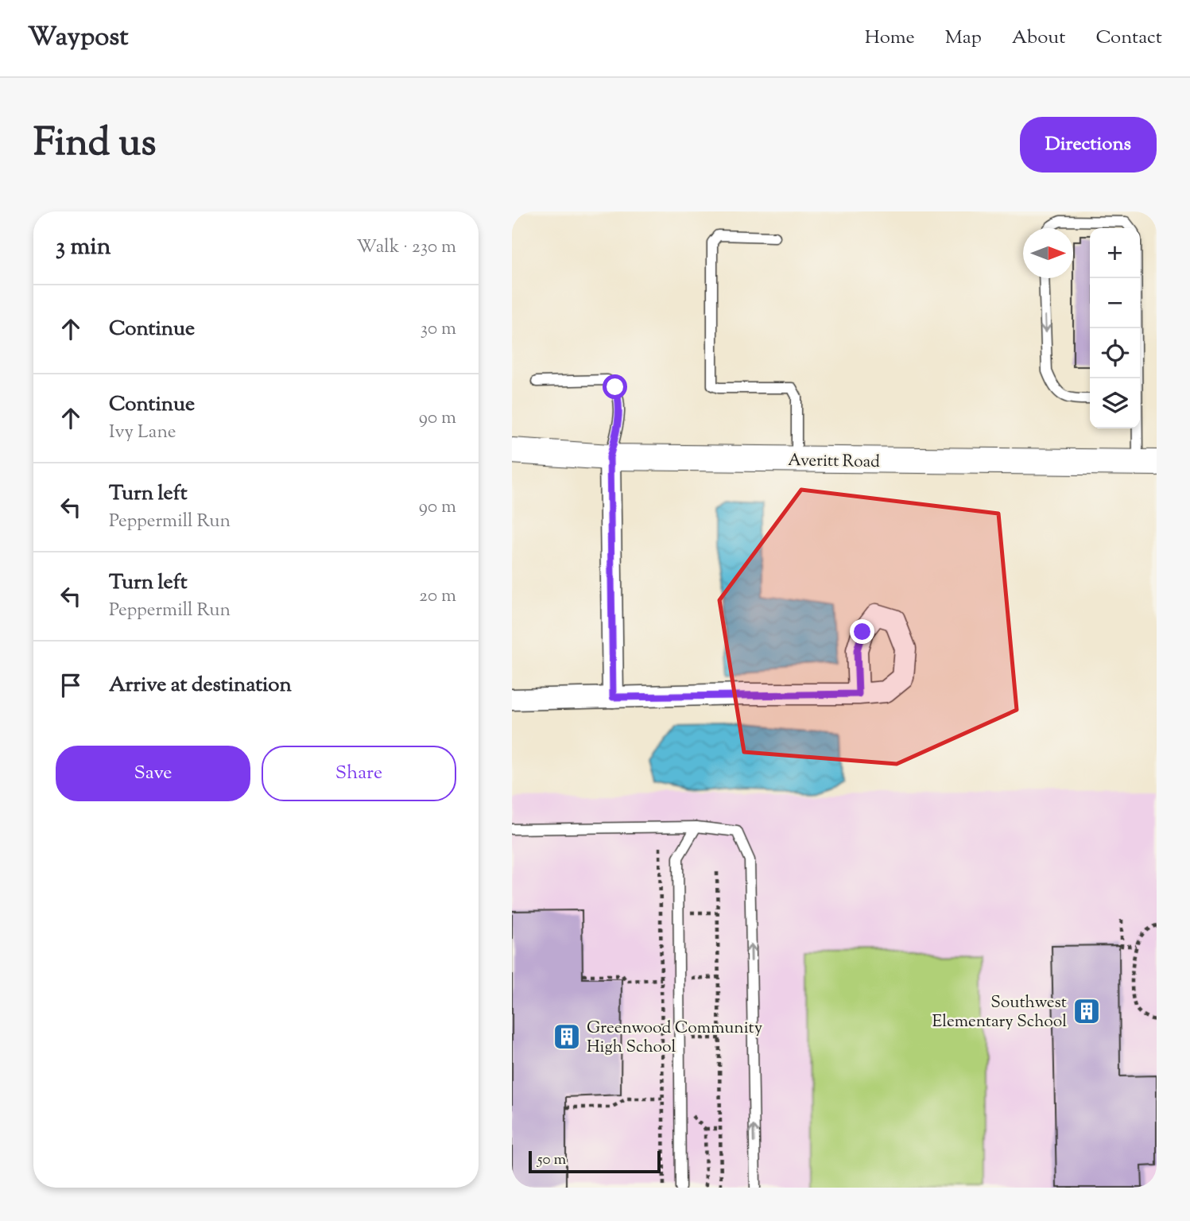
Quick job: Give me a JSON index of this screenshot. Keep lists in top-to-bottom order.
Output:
{
  "streets": {
    "street": ["Averitt Road"]
  },
  "places": {
    "building": ["Southwest Elementary School", "Greenwood Community High School"]
  },
  "scale_bar": "50 m",
  "north": "right",
  "page": {
    "header": "Waypost",
    "nav": [
      "Home",
      "Map",
      "About",
      "Contact"
    ],
    "title": "Find us",
    "buttons": [
      "Directions",
      ["Save", "Share"]
    ],
    "heading": ["3 min", "Walk · 230 m"],
    "map_buttons": ["+", "−"],
    "list": [
      ["Continue", "30 m"],
      ["Continue", "Ivy Lane", "90 m"],
      ["Turn left", "Peppermill Run", "90 m"],
      ["Turn left", "Peppermill Run", "20 m"],
      "Arrive at destination"
    ],
    "scale": "50 m"
  }
}
